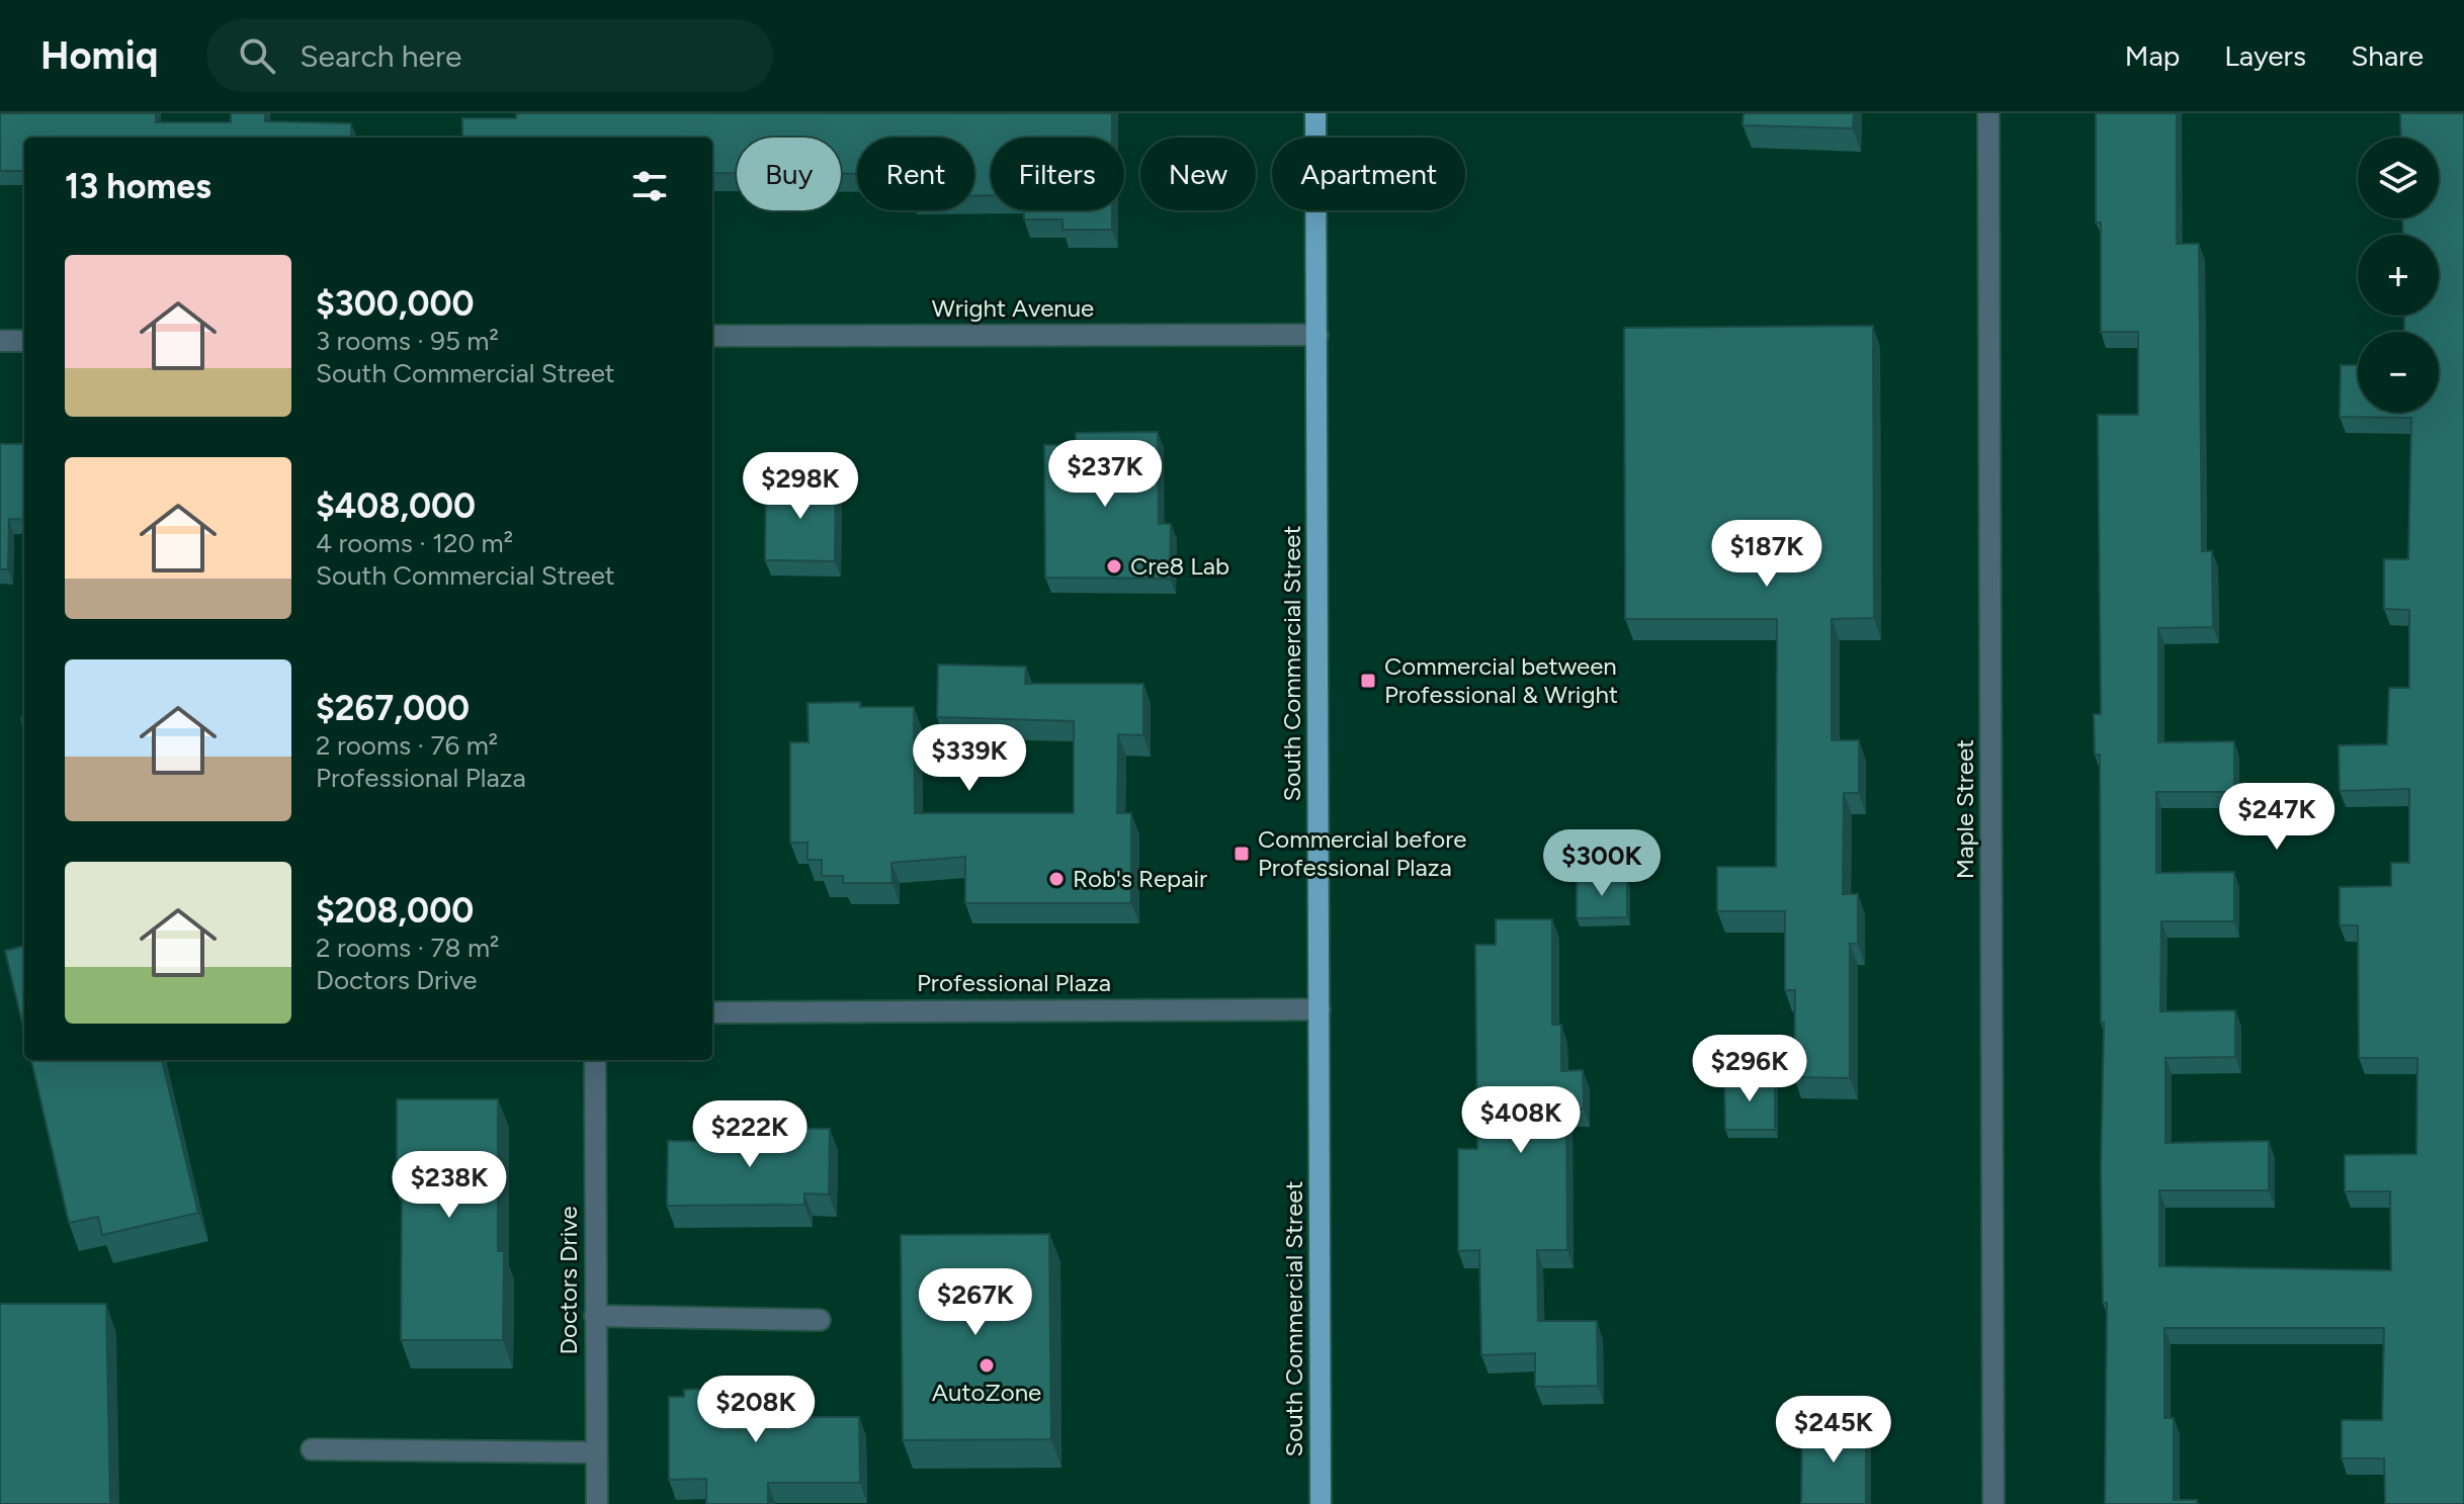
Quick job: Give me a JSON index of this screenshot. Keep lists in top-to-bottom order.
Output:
{
  "streets": {
    "main road": ["South Commercial Street"],
    "street": [
      "Wright Avenue",
      "Maple Street",
      "Professional Plaza",
      "Doctors Drive"
    ]
  },
  "crossings": [
    ["Wright Avenue", "South Commercial Street"],
    ["South Commercial Street", "Professional Plaza"]
  ],
  "places": {
    "other": ["Cre8 Lab", "Rob's Repair", "AutoZone"],
    "transit": ["Commercial between Professional & Wright", "Commercial before Professional Plaza"]
  },
  "page": {
    "header": "Homiq",
    "search": "Search here",
    "nav": ["Map", "Layers", "Share"],
    "map_buttons": ["+", "−"],
    "chip": [
      "Buy",
      "Rent",
      "Filters",
      "New",
      "Apartment"
    ],
    "heading": "13 homes",
    "list": [
      {
        "name": "$300,000",
        "note": "3 rooms · 95 m² · South Commercial Street"
      },
      {
        "name": "$408,000",
        "note": "4 rooms · 120 m² · South Commercial Street"
      },
      {
        "name": "$267,000",
        "note": "2 rooms · 76 m² · Professional Plaza"
      },
      {
        "name": "$208,000",
        "note": "2 rooms · 78 m² · Doctors Drive"
      }
    ],
    "price": [
      "$237K",
      "$298K",
      "$187K",
      "$339K",
      "$247K",
      "$300K",
      "$296K",
      "$408K",
      "$222K",
      "$238K",
      "$267K",
      "$208K",
      "$245K"
    ]
  }
}
